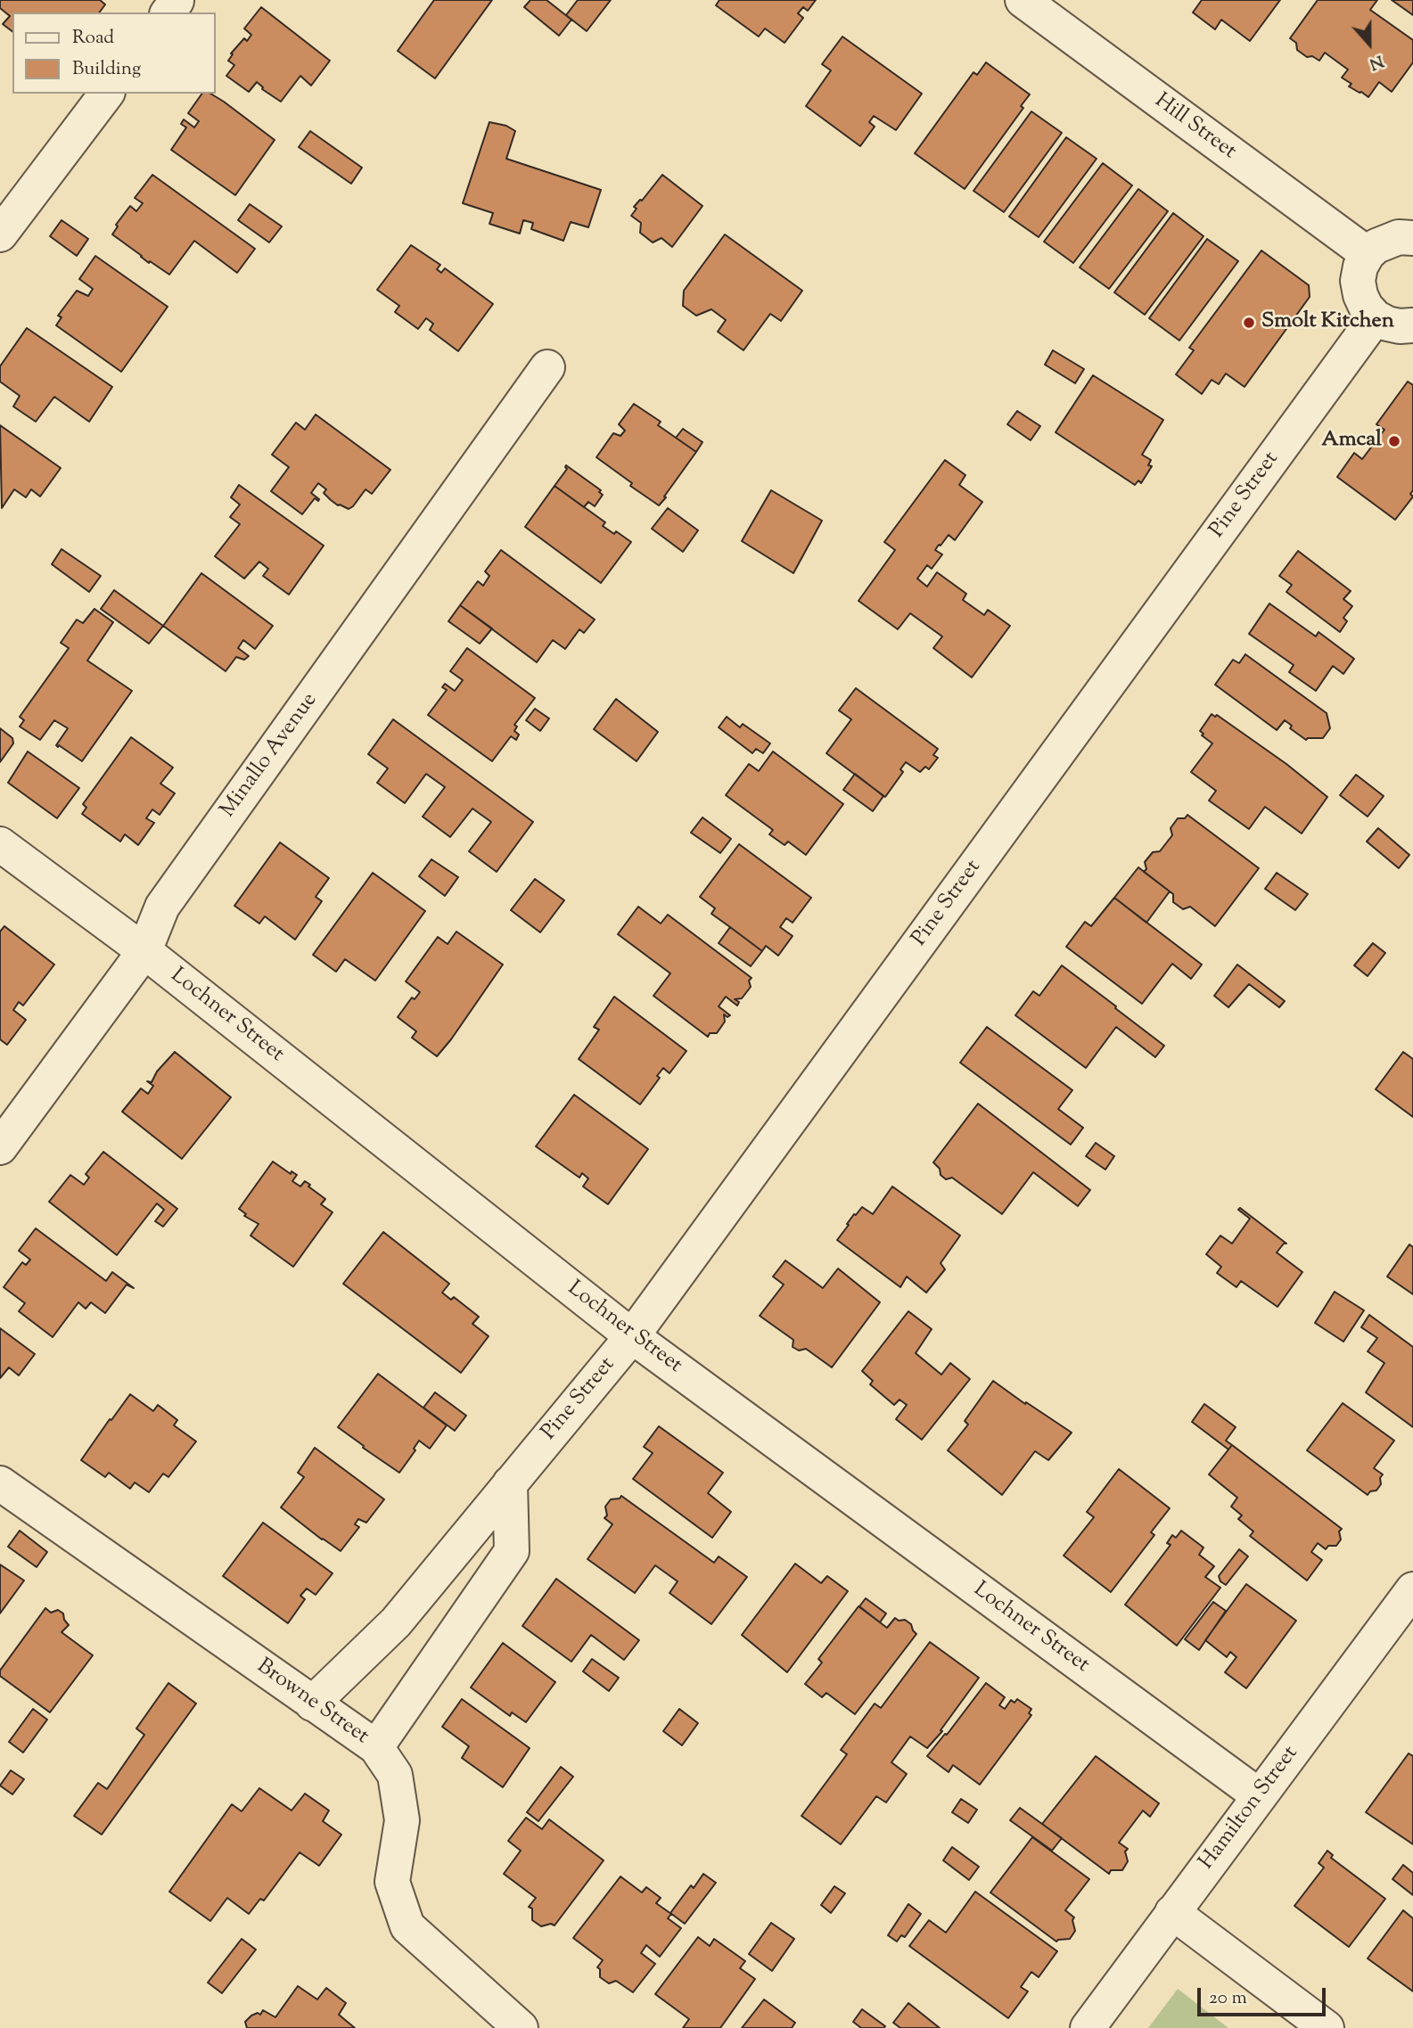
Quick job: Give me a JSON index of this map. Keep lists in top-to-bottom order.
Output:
{
  "streets": {
    "street": [
      "Hill Street",
      "Pine Street",
      "Minallo Avenue",
      "Lochner Street",
      "Browne Street",
      "Hamilton Street"
    ]
  },
  "crossings": [
    ["Pine Street", "Lochner Street"],
    ["Pine Street", "Browne Street"],
    ["Minallo Avenue", "Lochner Street"],
    ["Lochner Street", "Hamilton Street"]
  ],
  "places": ["Smolt Kitchen", "Amcal"],
  "legend": ["Road", "Building"],
  "scale_bar": "20 m",
  "north": "bottom"
}
